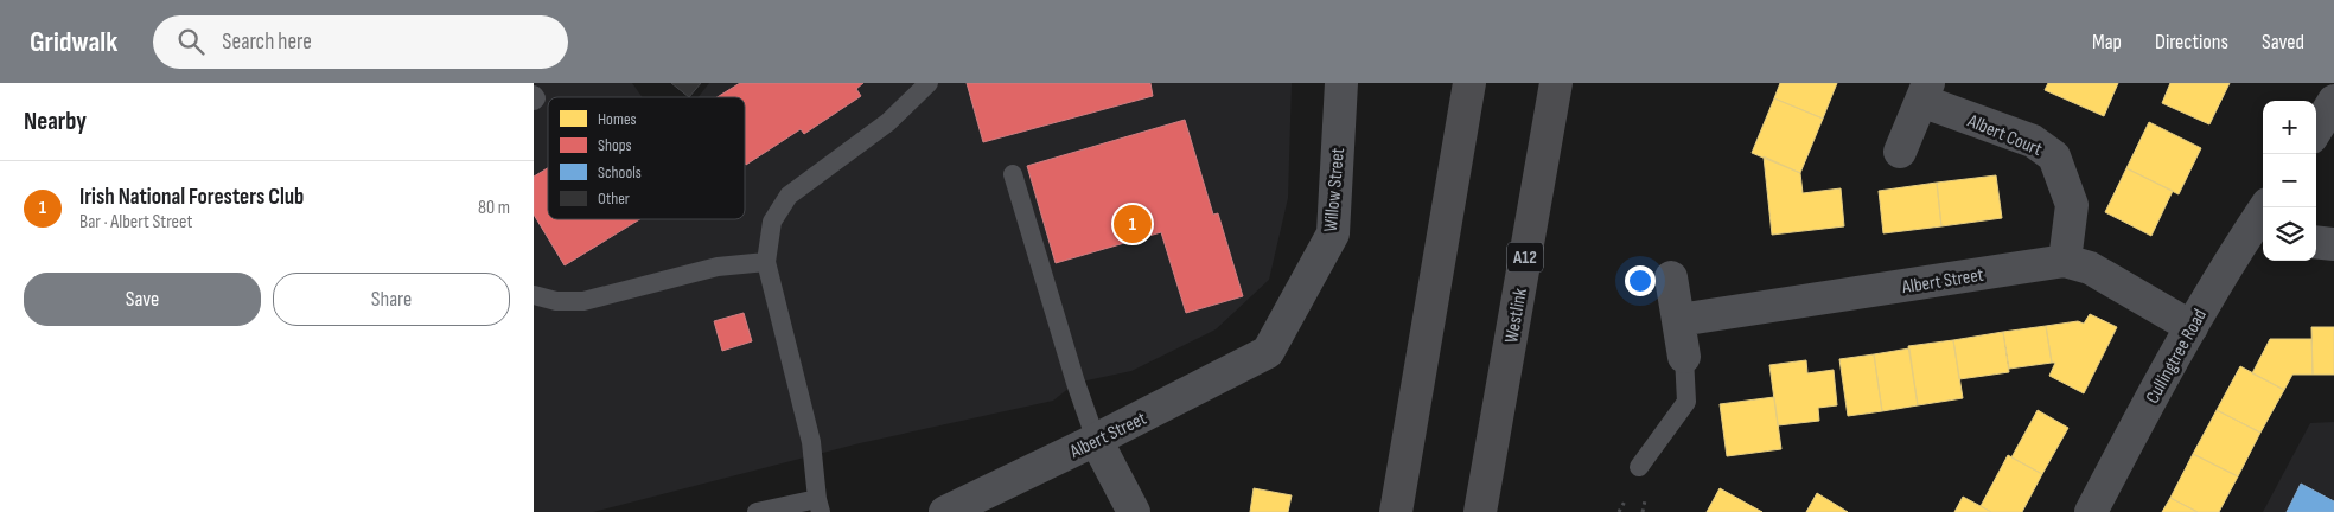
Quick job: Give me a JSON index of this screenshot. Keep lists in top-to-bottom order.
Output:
{
  "streets": {
    "highway": ["A12", "Westlink"],
    "street": [
      "Albert Court",
      "Willow Street",
      "Albert Street",
      "Cullingtree Road"
    ]
  },
  "crossings": [
    ["Albert Court", "Albert Street"],
    ["Willow Street", "Albert Street"],
    ["Albert Street", "Cullingtree Road"]
  ],
  "legend": [
    "Homes",
    "Shops",
    "Schools",
    "Other"
  ],
  "page": {
    "header": "Gridwalk",
    "search": "Search here",
    "nav": ["Map", "Directions", "Saved"],
    "heading": "Nearby",
    "map_buttons": ["+", "−"],
    "list": [
      {
        "mark": "1",
        "name": "Irish National Foresters Club",
        "note": "Bar · Albert Street",
        "value": "80 m"
      }
    ],
    "pins": "1",
    "buttons": ["Save", "Share"]
  }
}
